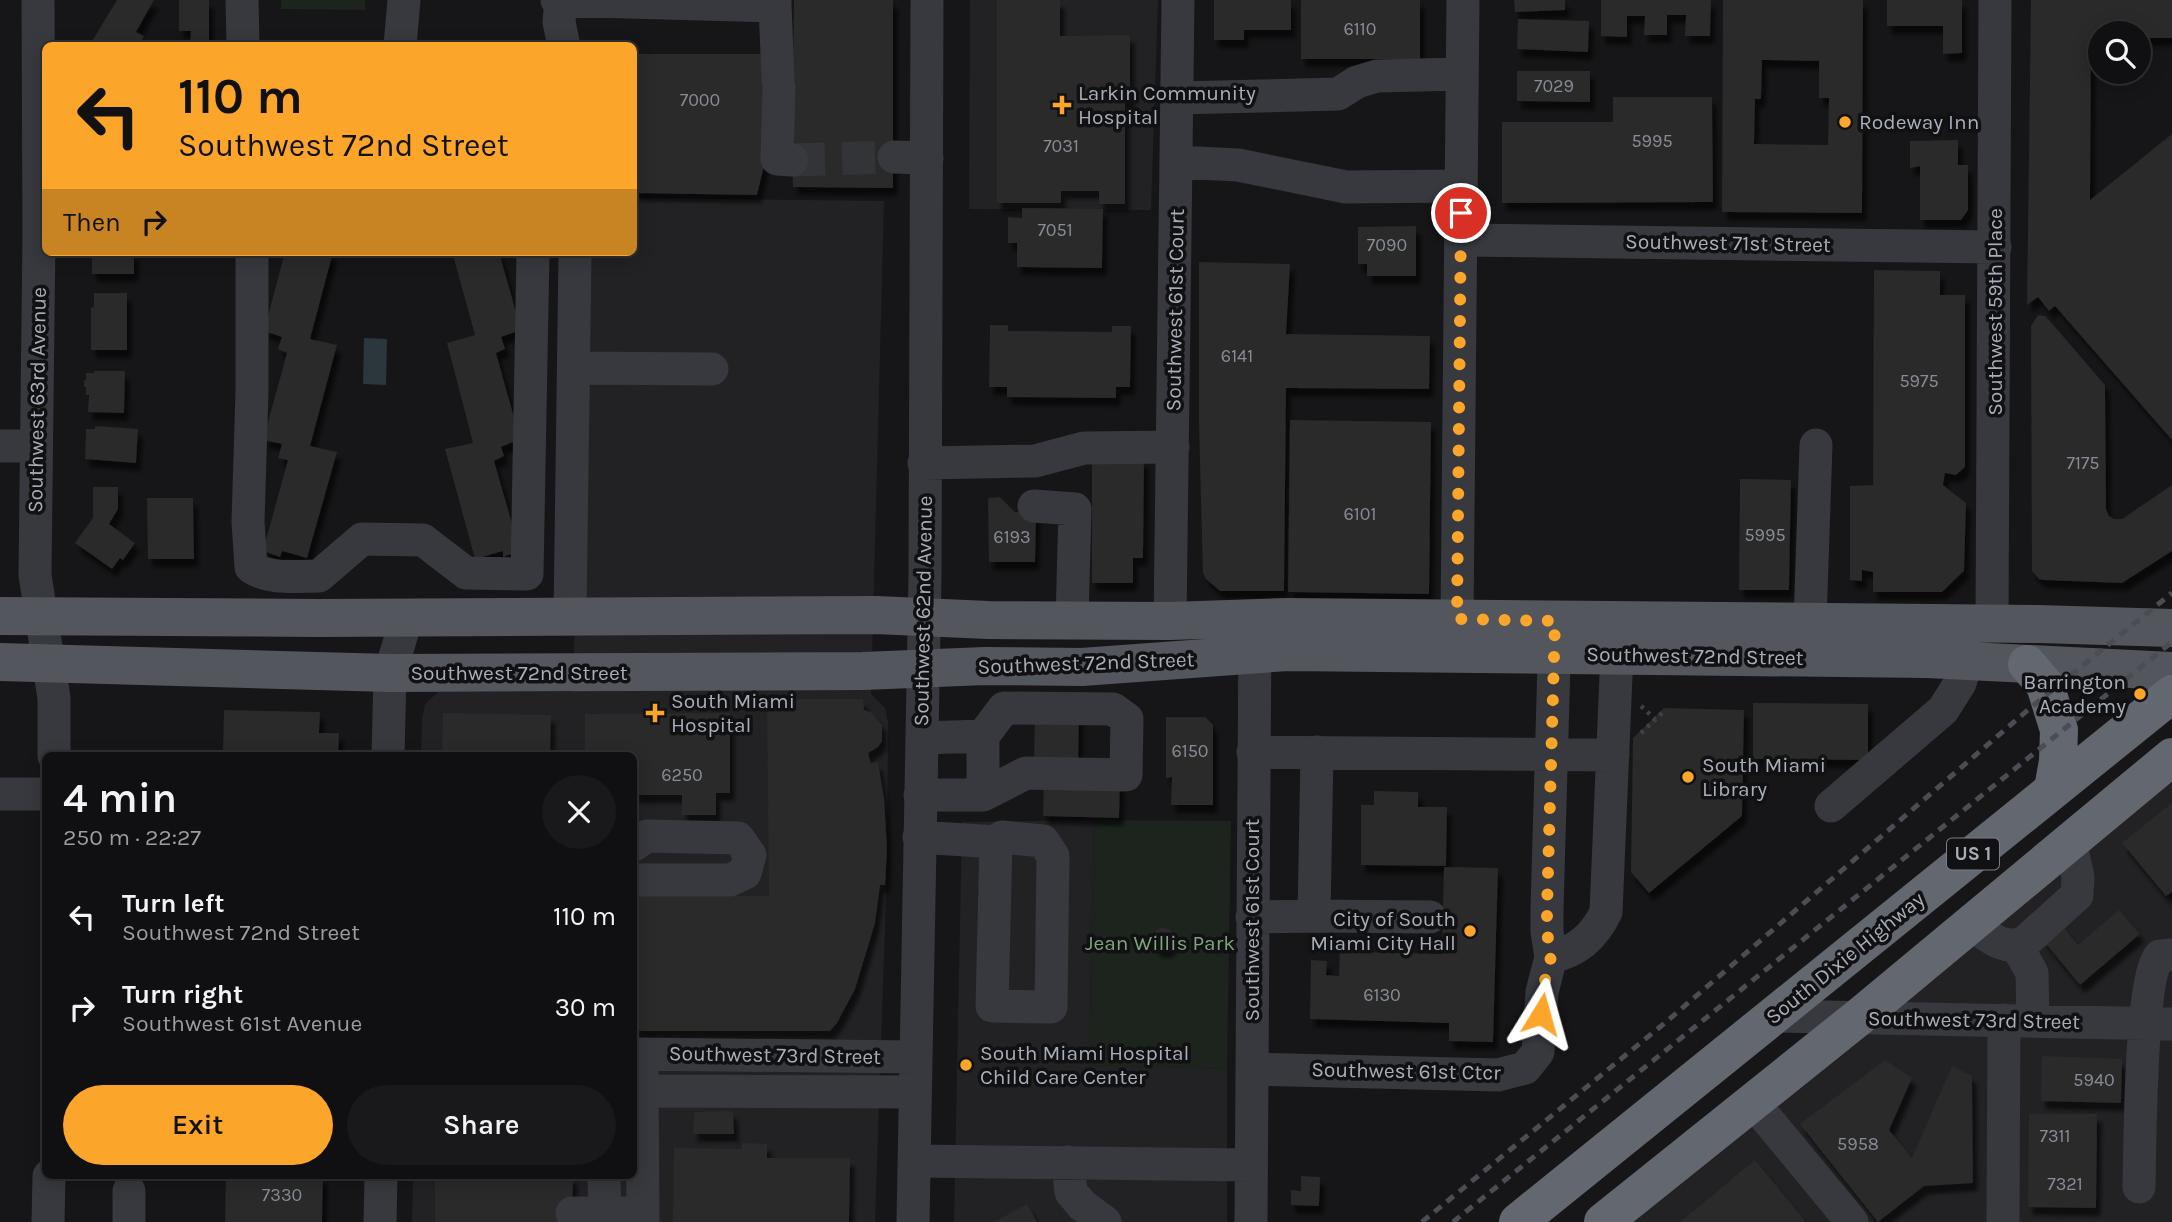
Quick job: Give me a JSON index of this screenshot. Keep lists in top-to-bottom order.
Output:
{
  "streets": {
    "highway": ["US 1", "South Dixie Highway"],
    "main road": ["Southwest 72nd Street"],
    "street": [
      "Southwest 71st Street",
      "Southwest 61st Court",
      "Southwest 59th Place",
      "Southwest 63rd Avenue",
      "Southwest 62nd Avenue",
      "Southwest 73rd Street",
      "Southwest 61st Ctcr"
    ]
  },
  "crossings": [
    ["Southwest 71st Street", "Southwest 59th Place"],
    ["Southwest 61st Court", "Southwest 72nd Street"],
    ["Southwest 61st Court", "Southwest 61st Ctcr"],
    ["Southwest 59th Place", "Southwest 72nd Street"],
    ["Southwest 63rd Avenue", "Southwest 72nd Street"],
    ["Southwest 62nd Avenue", "Southwest 72nd Street"],
    ["Southwest 62nd Avenue", "Southwest 73rd Street"],
    ["Southwest 72nd Street", "Southwest 61st Ctcr"],
    ["US 1", "Southwest 73rd Street"],
    ["South Dixie Highway", "Southwest 73rd Street"]
  ],
  "parks": ["Jean Willis Park"],
  "places": {
    "health": ["Larkin Community Hospital", "South Miami Hospital"],
    "other": [
      "Rodeway Inn",
      "Barrington Academy",
      "South Miami Library",
      "City of South Miami City Hall",
      "South Miami Hospital Child Care Center"
    ]
  },
  "house_numbers": [
    "6110",
    "7029",
    "7000",
    "5995",
    "7031",
    "7051",
    "7090",
    "6141",
    "5975",
    "7175",
    "6101",
    "5995",
    "6193",
    "6150",
    "6250",
    "6130",
    "5940",
    "7311",
    "5958",
    "7321",
    "7330"
  ],
  "page": {
    "turn": ["110 m", "Southwest 72nd Street"],
    "then": "Then",
    "heading": ["4 min", "250 m · 22:27"],
    "list": [
      {
        "name": "Turn left",
        "note": "Southwest 72nd Street",
        "value": "110 m"
      },
      {
        "name": "Turn right",
        "note": "Southwest 61st Avenue",
        "value": "30 m"
      }
    ],
    "buttons": ["Exit", "Share"]
  }
}
